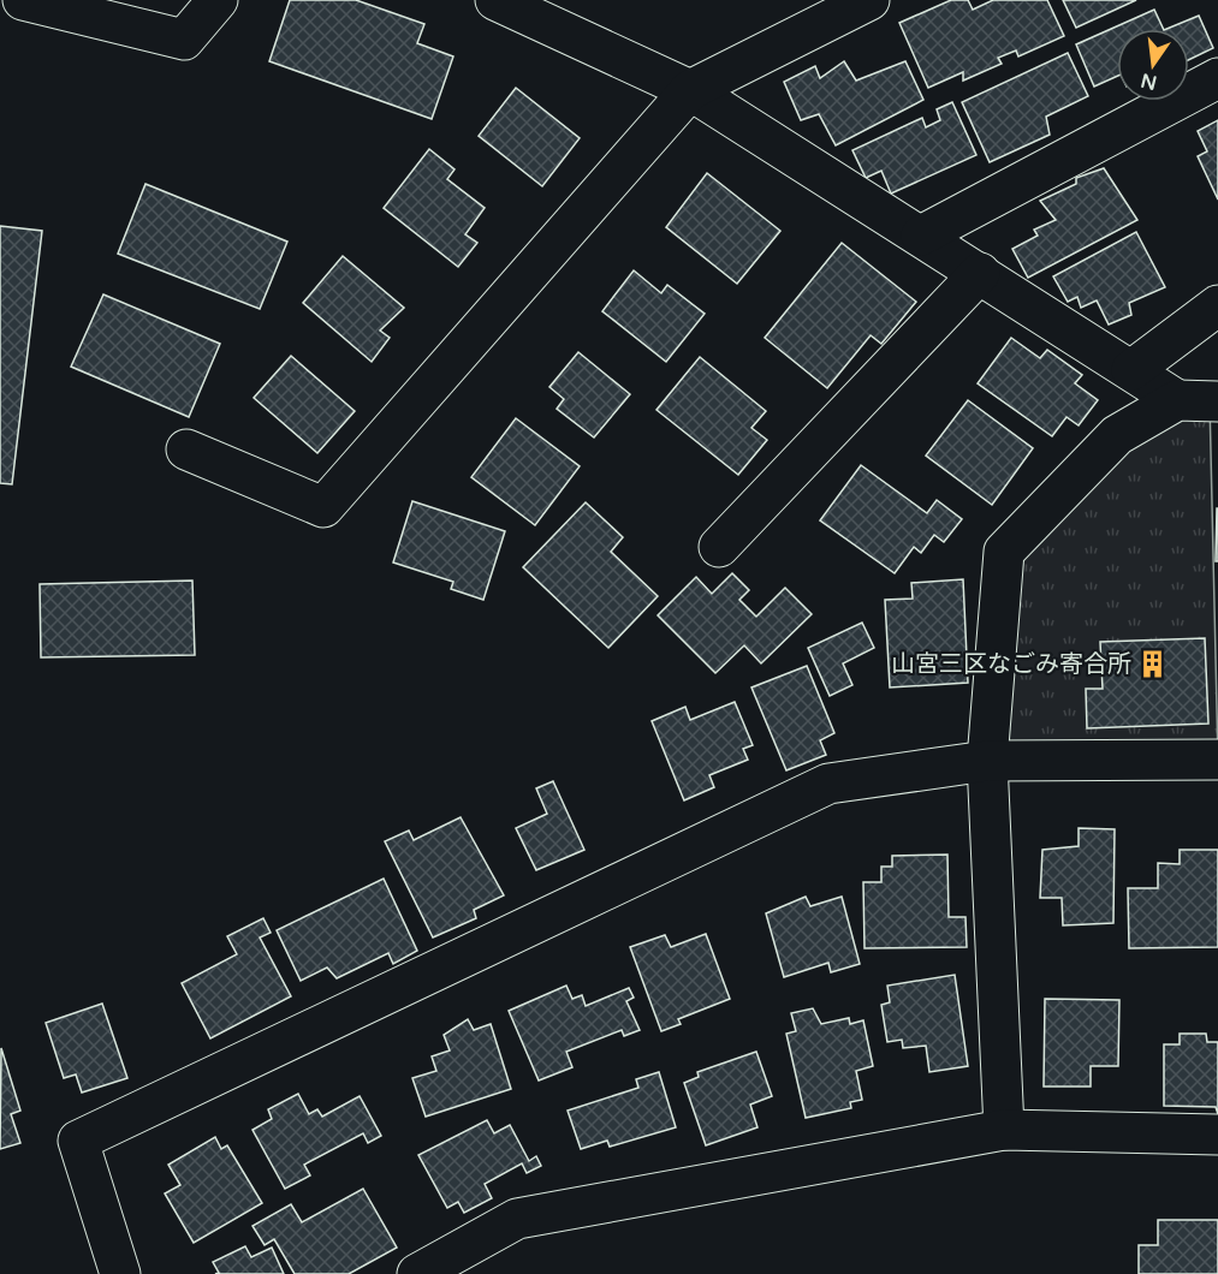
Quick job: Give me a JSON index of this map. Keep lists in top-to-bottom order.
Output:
{
  "places": {
    "building": ["山宮三区なごみ寄合所"]
  },
  "north": "bottom"
}
